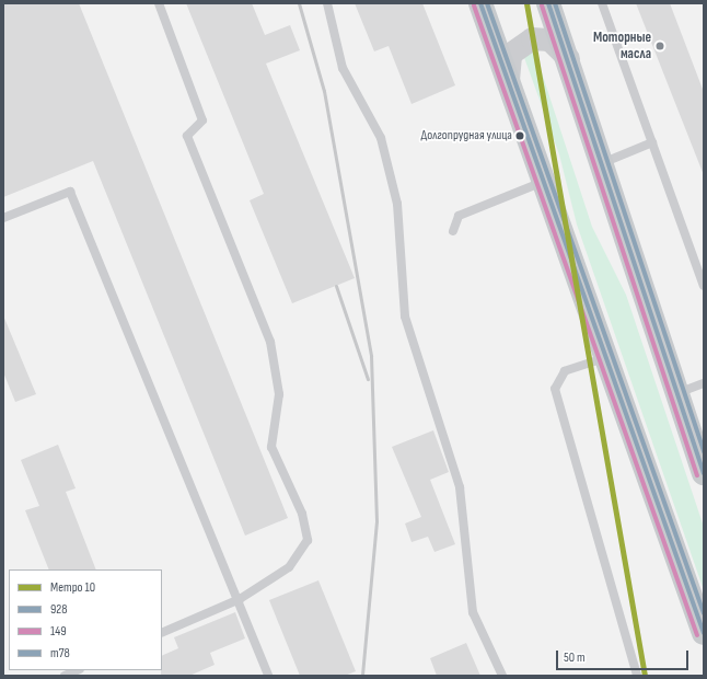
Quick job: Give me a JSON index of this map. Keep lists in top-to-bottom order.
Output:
{
  "places": ["Моторные масла", "Долгопрудная улица"],
  "lines": [
    "metro line 10",
    "transit line 928",
    "transit line т78",
    "transit line 149"
  ],
  "legend": [
    "Метро 10",
    "928",
    "149",
    "т78"
  ],
  "scale_bar": "50 m"
}
